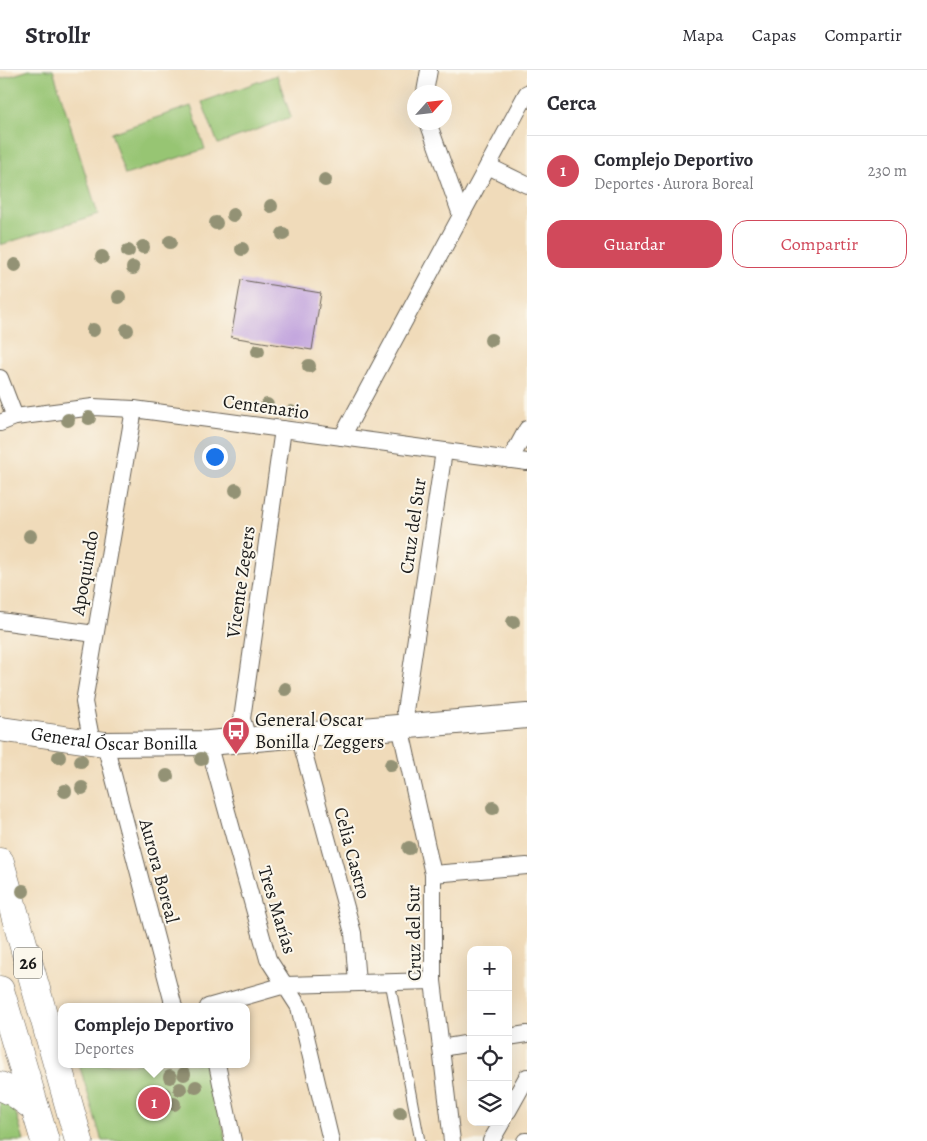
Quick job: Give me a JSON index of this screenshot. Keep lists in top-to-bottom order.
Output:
{
  "streets": {
    "highway": ["26"],
    "main road": ["General Óscar Bonilla"],
    "street": [
      "Centenario",
      "Cruz del Sur",
      "Apoquindo",
      "Vicente Zegers",
      "Celia Castro",
      "Aurora Boreal",
      "Tres Marías"
    ]
  },
  "crossings": [
    ["Centenario", "Cruz del Sur"],
    ["Centenario", "Apoquindo"],
    ["Centenario", "Vicente Zegers"],
    ["Cruz del Sur", "General Óscar Bonilla"],
    ["Apoquindo", "General Óscar Bonilla"],
    ["Apoquindo", "Aurora Boreal"],
    ["Vicente Zegers", "General Óscar Bonilla"],
    ["General Óscar Bonilla", "Celia Castro"],
    ["General Óscar Bonilla", "Aurora Boreal"],
    ["General Óscar Bonilla", "Tres Marías"]
  ],
  "places": {
    "bus stop": ["General Oscar Bonilla / Zeggers"]
  },
  "north": "top right",
  "page": {
    "header": "Strollr",
    "nav": ["Mapa", "Capas", "Compartir"],
    "heading": "Cerca",
    "list": [
      {
        "mark": "1",
        "name": "Complejo Deportivo",
        "note": "Deportes · Aurora Boreal",
        "value": "230 m"
      }
    ],
    "buttons": ["Guardar", "Compartir"],
    "map_buttons": ["+", "−"],
    "popup": ["Complejo Deportivo", "Deportes"],
    "pins": "1"
  }
}
